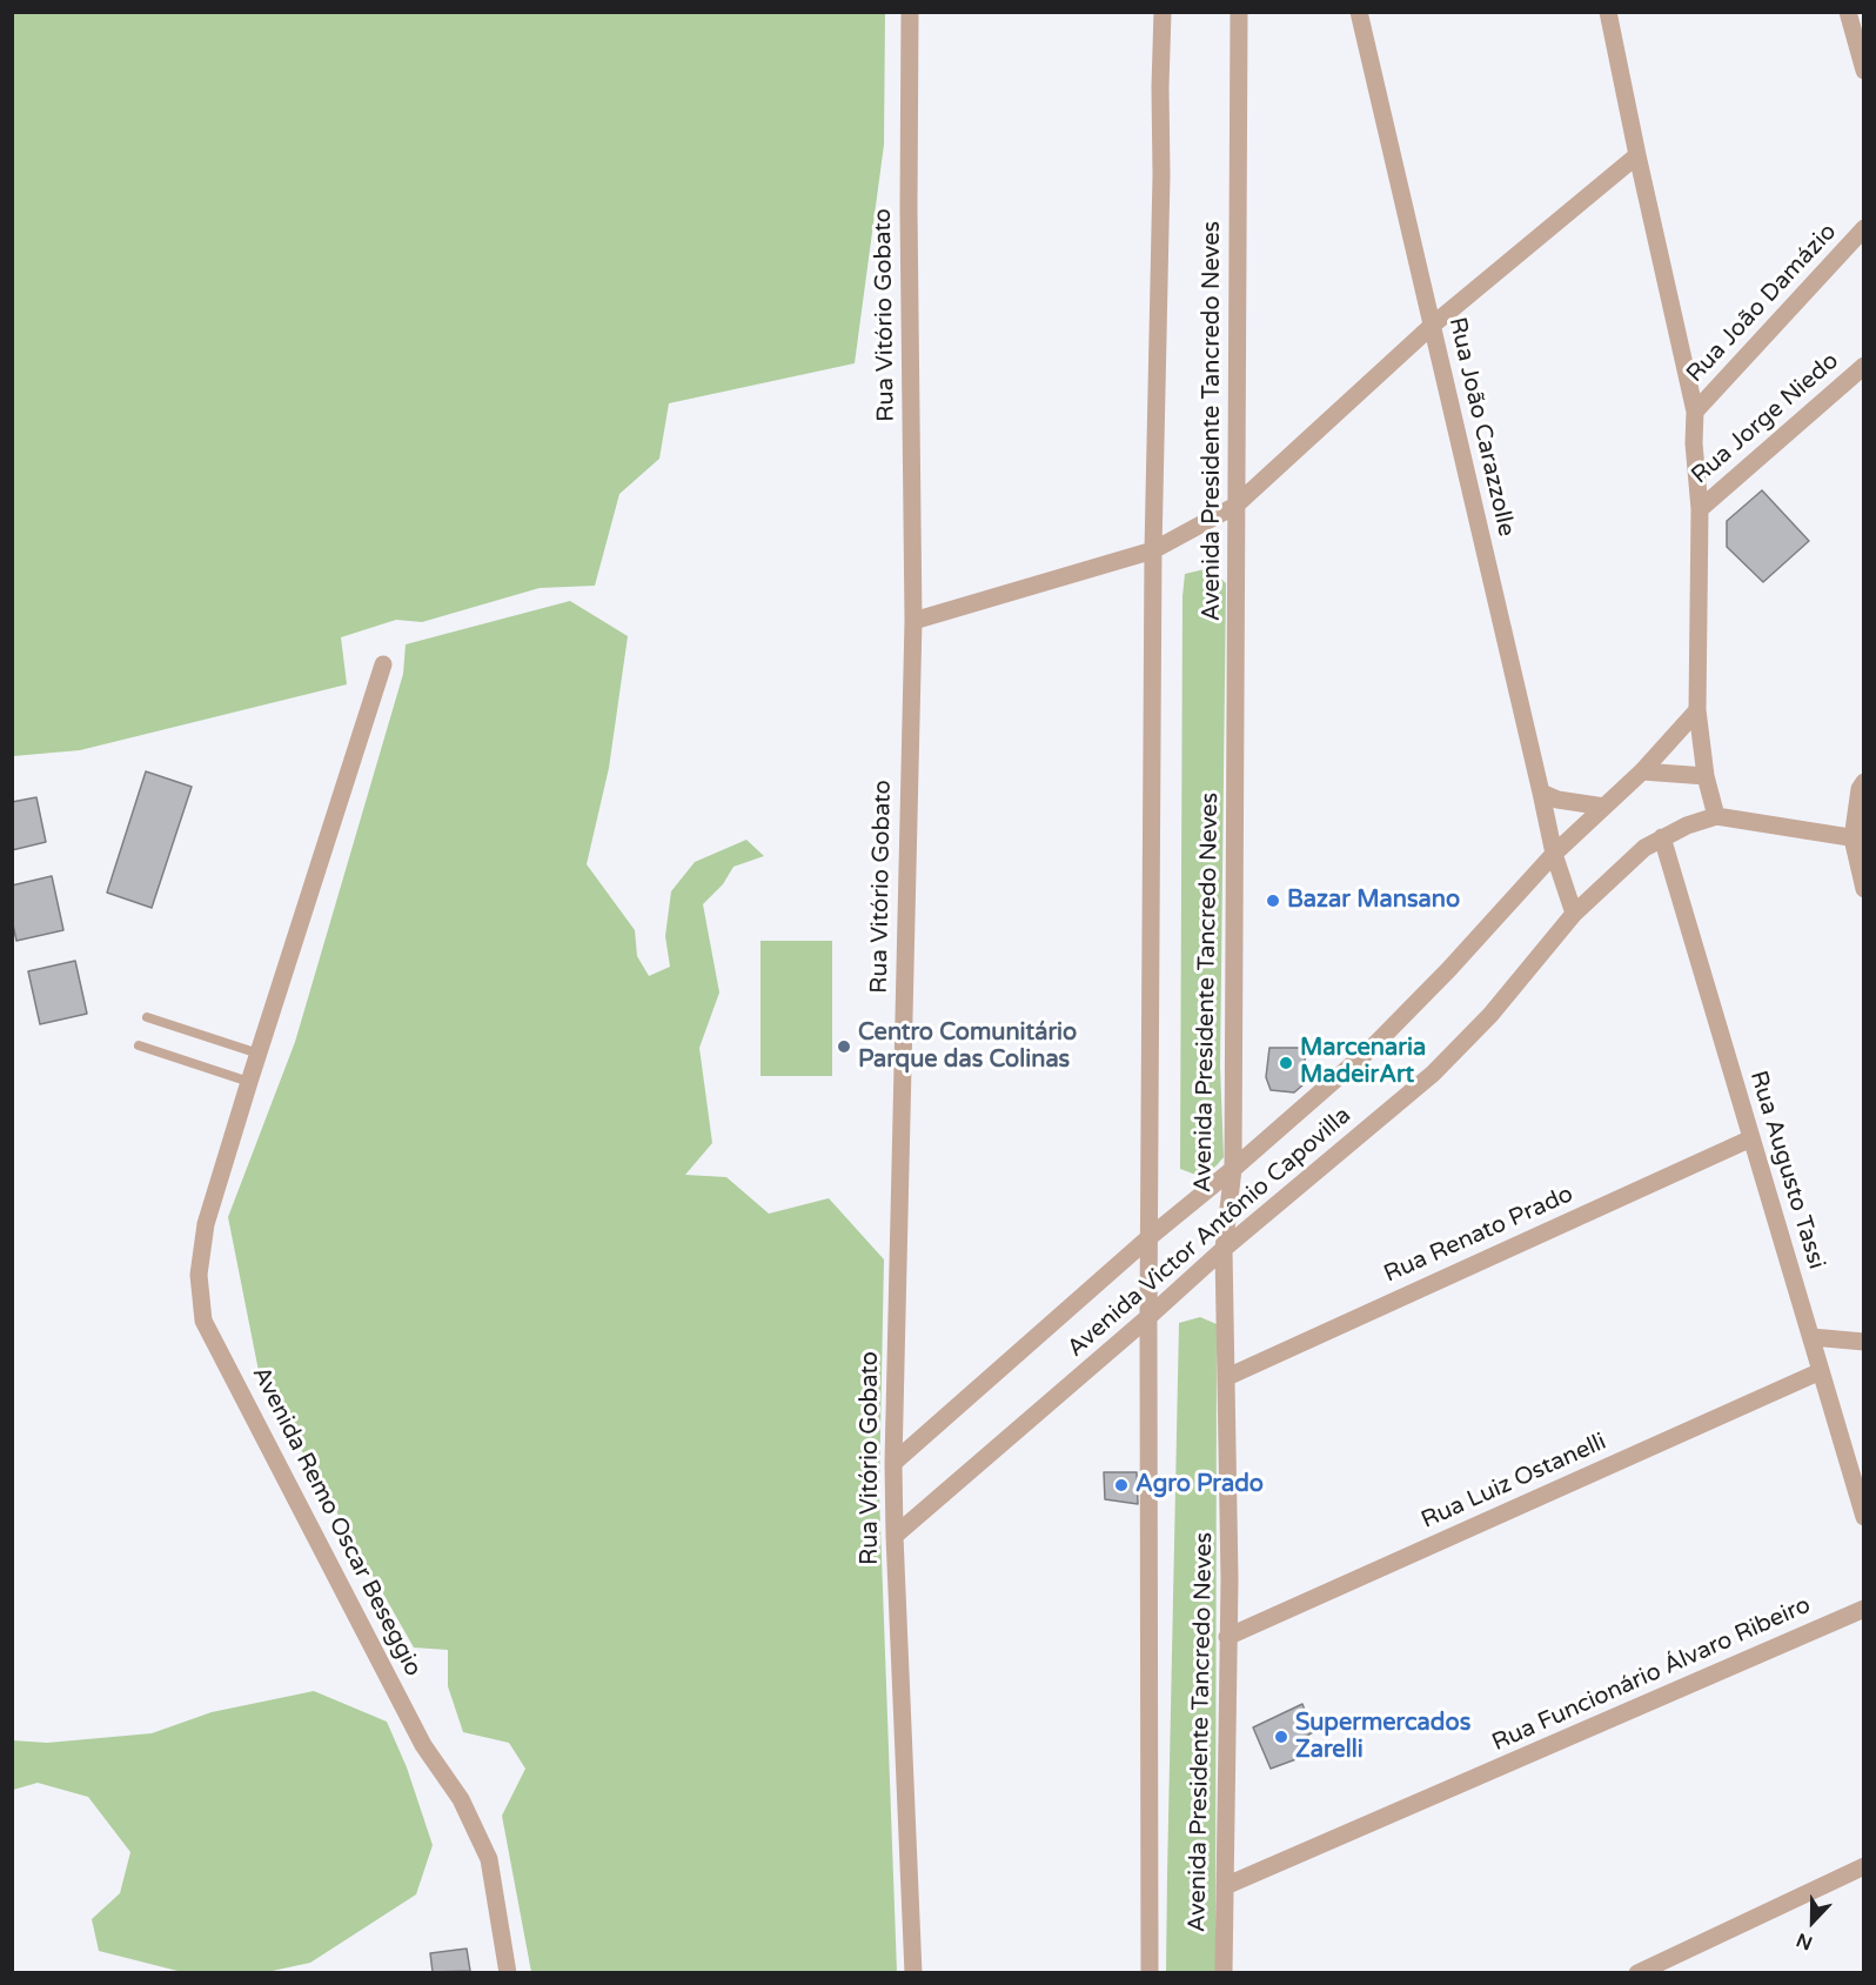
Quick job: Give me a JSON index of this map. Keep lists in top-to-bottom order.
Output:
{
  "streets": {
    "street": [
      "Rua João Damázio",
      "Rua Vitório Gobato",
      "Rua Jorge Niedo",
      "Avenida Presidente Tancredo Neves",
      "Rua João Carazzolle",
      "Rua Augusto Tassi",
      "Avenida Victor Antônio Capovilla",
      "Rua Renato Prado",
      "Rua Luiz Ostanelli",
      "Avenida Remo Oscar Beseggio",
      "Rua Funcionário Álvaro Ribeiro"
    ]
  },
  "crossings": [
    ["Rua Vitório Gobato", "Avenida Victor Antônio Capovilla"],
    ["Avenida Presidente Tancredo Neves", "Avenida Victor Antônio Capovilla"],
    ["Avenida Presidente Tancredo Neves", "Rua Renato Prado"],
    ["Avenida Presidente Tancredo Neves", "Rua Luiz Ostanelli"],
    ["Avenida Presidente Tancredo Neves", "Rua Funcionário Álvaro Ribeiro"],
    ["Rua João Carazzolle", "Avenida Victor Antônio Capovilla"],
    ["Rua Augusto Tassi", "Avenida Victor Antônio Capovilla"],
    ["Rua Augusto Tassi", "Rua Renato Prado"],
    ["Rua Augusto Tassi", "Rua Luiz Ostanelli"]
  ],
  "places": [
    "Bazar Mansano",
    "Centro Comunitário Parque das Colinas",
    "Marcenaria MadeirArt",
    "Agro Prado",
    "Supermercados Zarelli"
  ],
  "north": "bottom"
}
